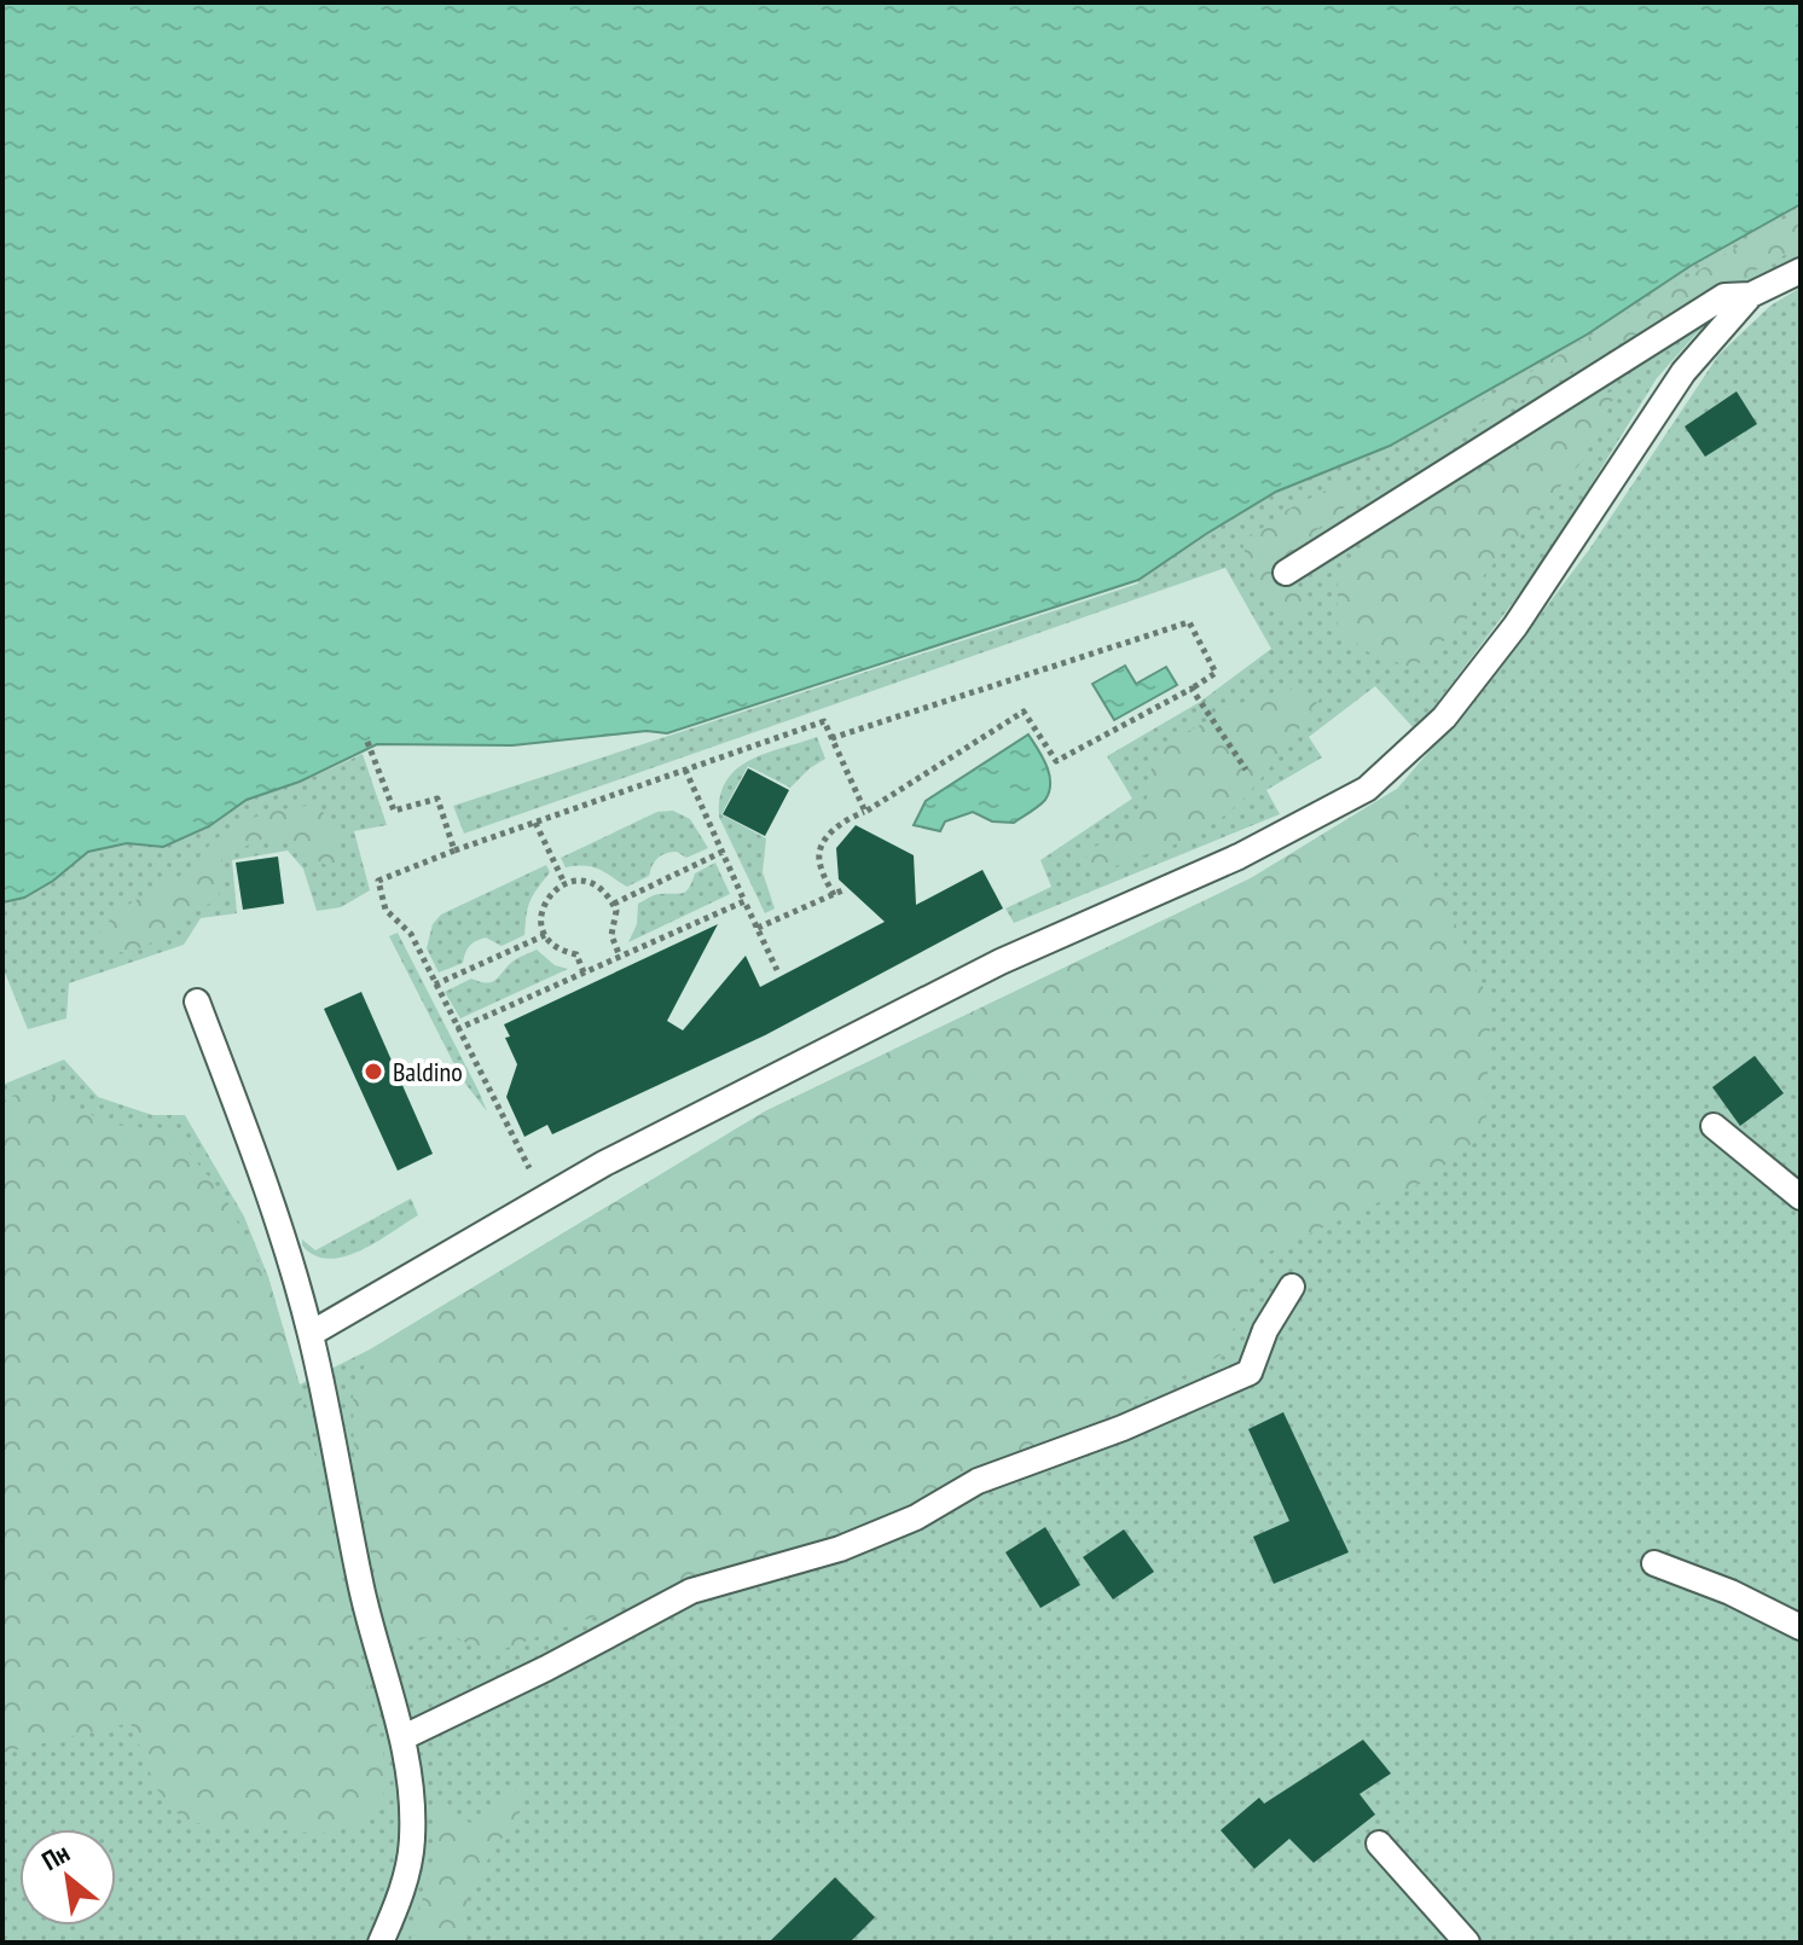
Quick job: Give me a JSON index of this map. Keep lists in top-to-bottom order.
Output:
{
  "places": ["Baldino"],
  "north": "top left"
}
